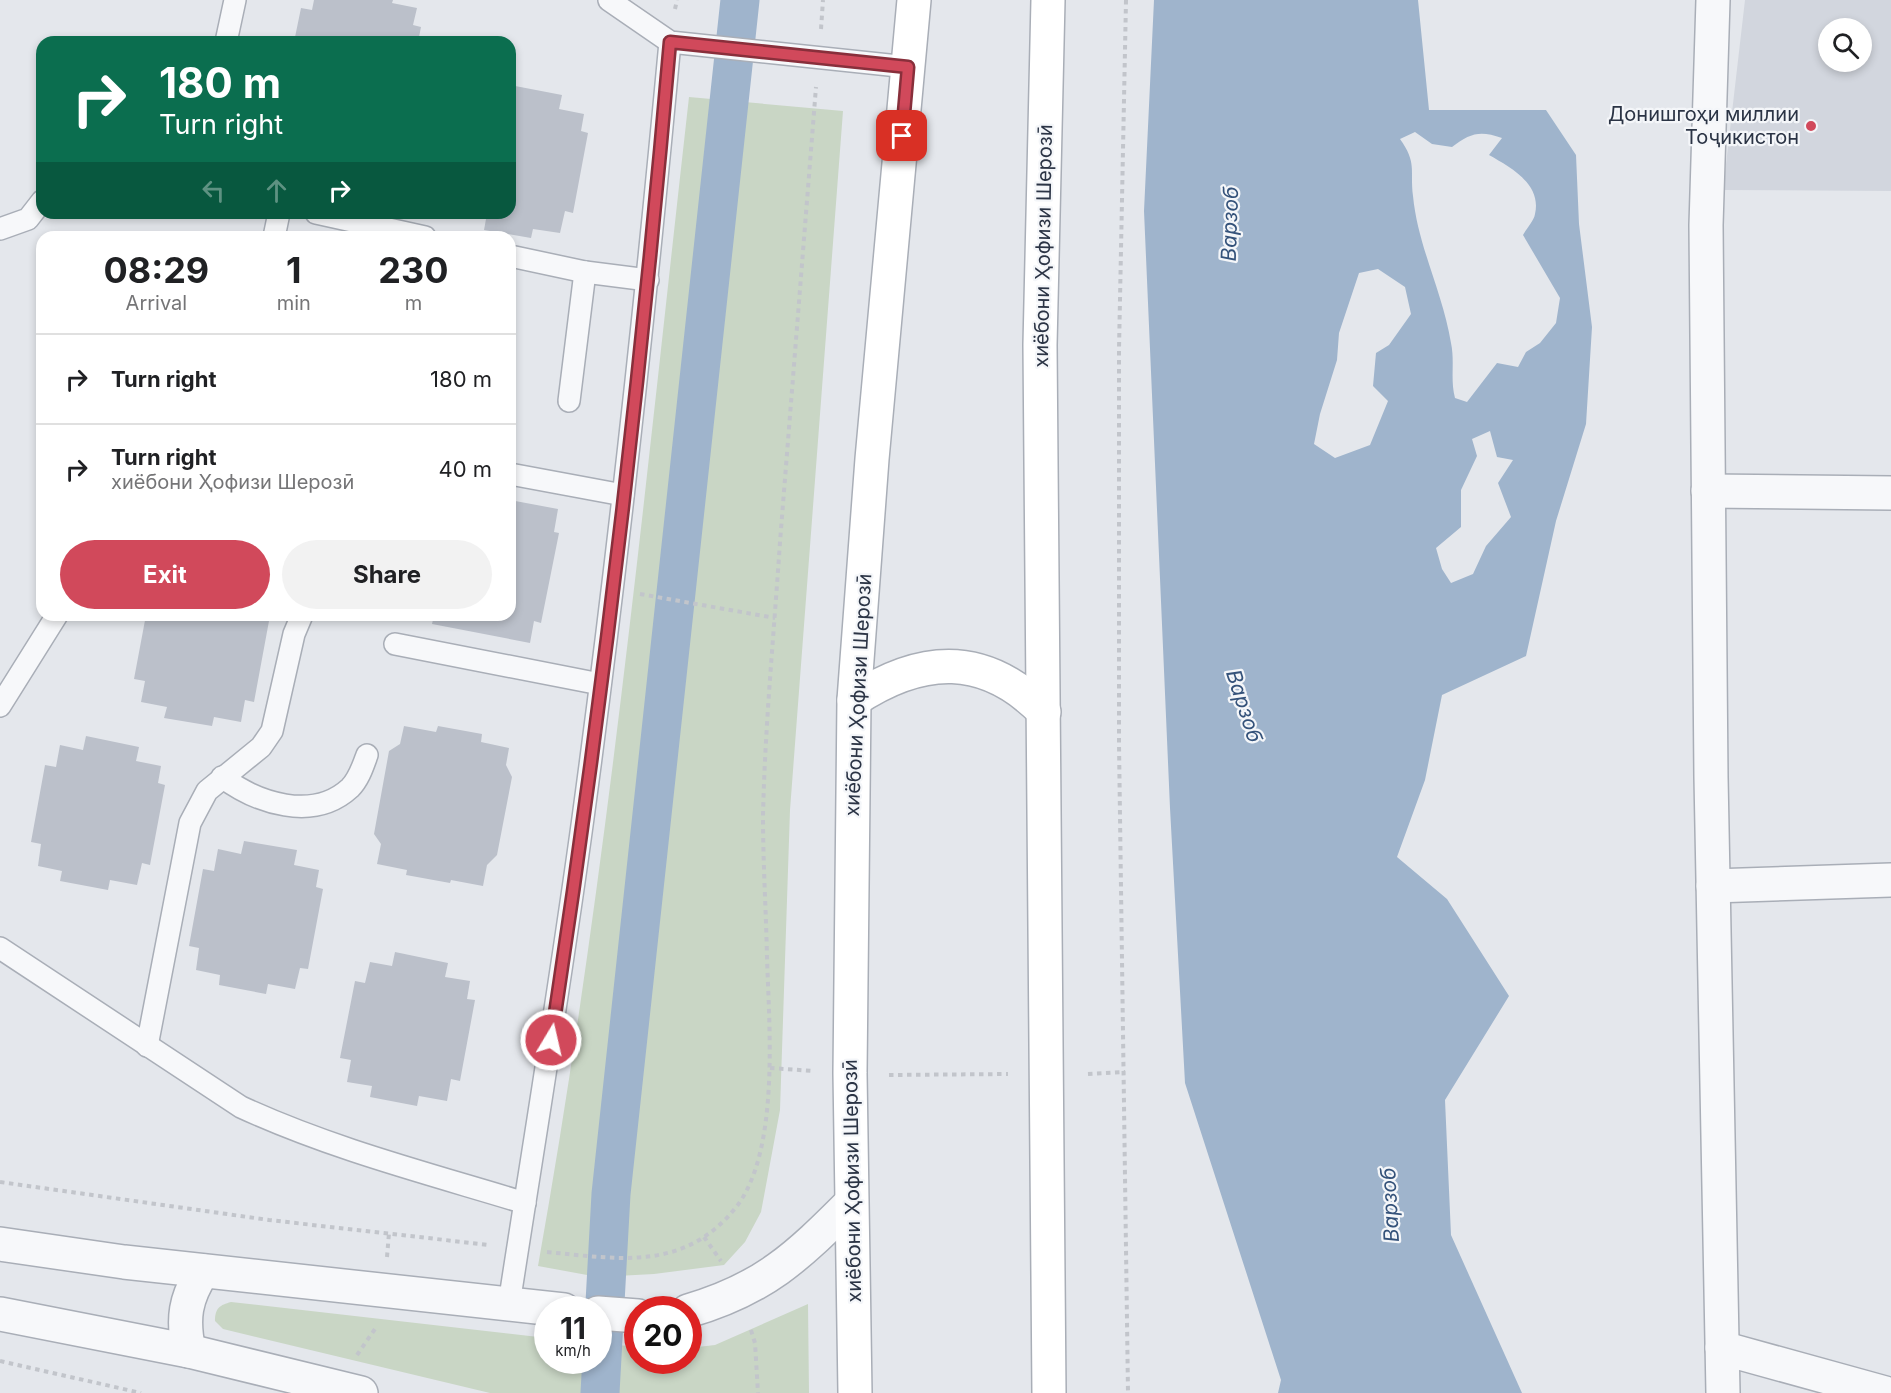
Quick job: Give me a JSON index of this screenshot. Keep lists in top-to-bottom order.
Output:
{
  "streets": {
    "main road": ["хиёбони Ҳофизи Шерозӣ"]
  },
  "water": ["Варзоб"],
  "places": ["Донишгоҳи миллии Тоҷикистон"],
  "page": {
    "turn": ["180 m", "Turn right"],
    "eta": [
      "08:29",
      "Arrival",
      "1",
      "min",
      "230",
      "m"
    ],
    "list": [
      {
        "name": "Turn right",
        "value": "180 m"
      },
      {
        "name": "Turn right",
        "note": "хиёбони Ҳофизи Шерозӣ",
        "value": "40 m"
      }
    ],
    "buttons": ["Exit", "Share"],
    "speed": "11 km/h",
    "limit": "20"
  }
}
